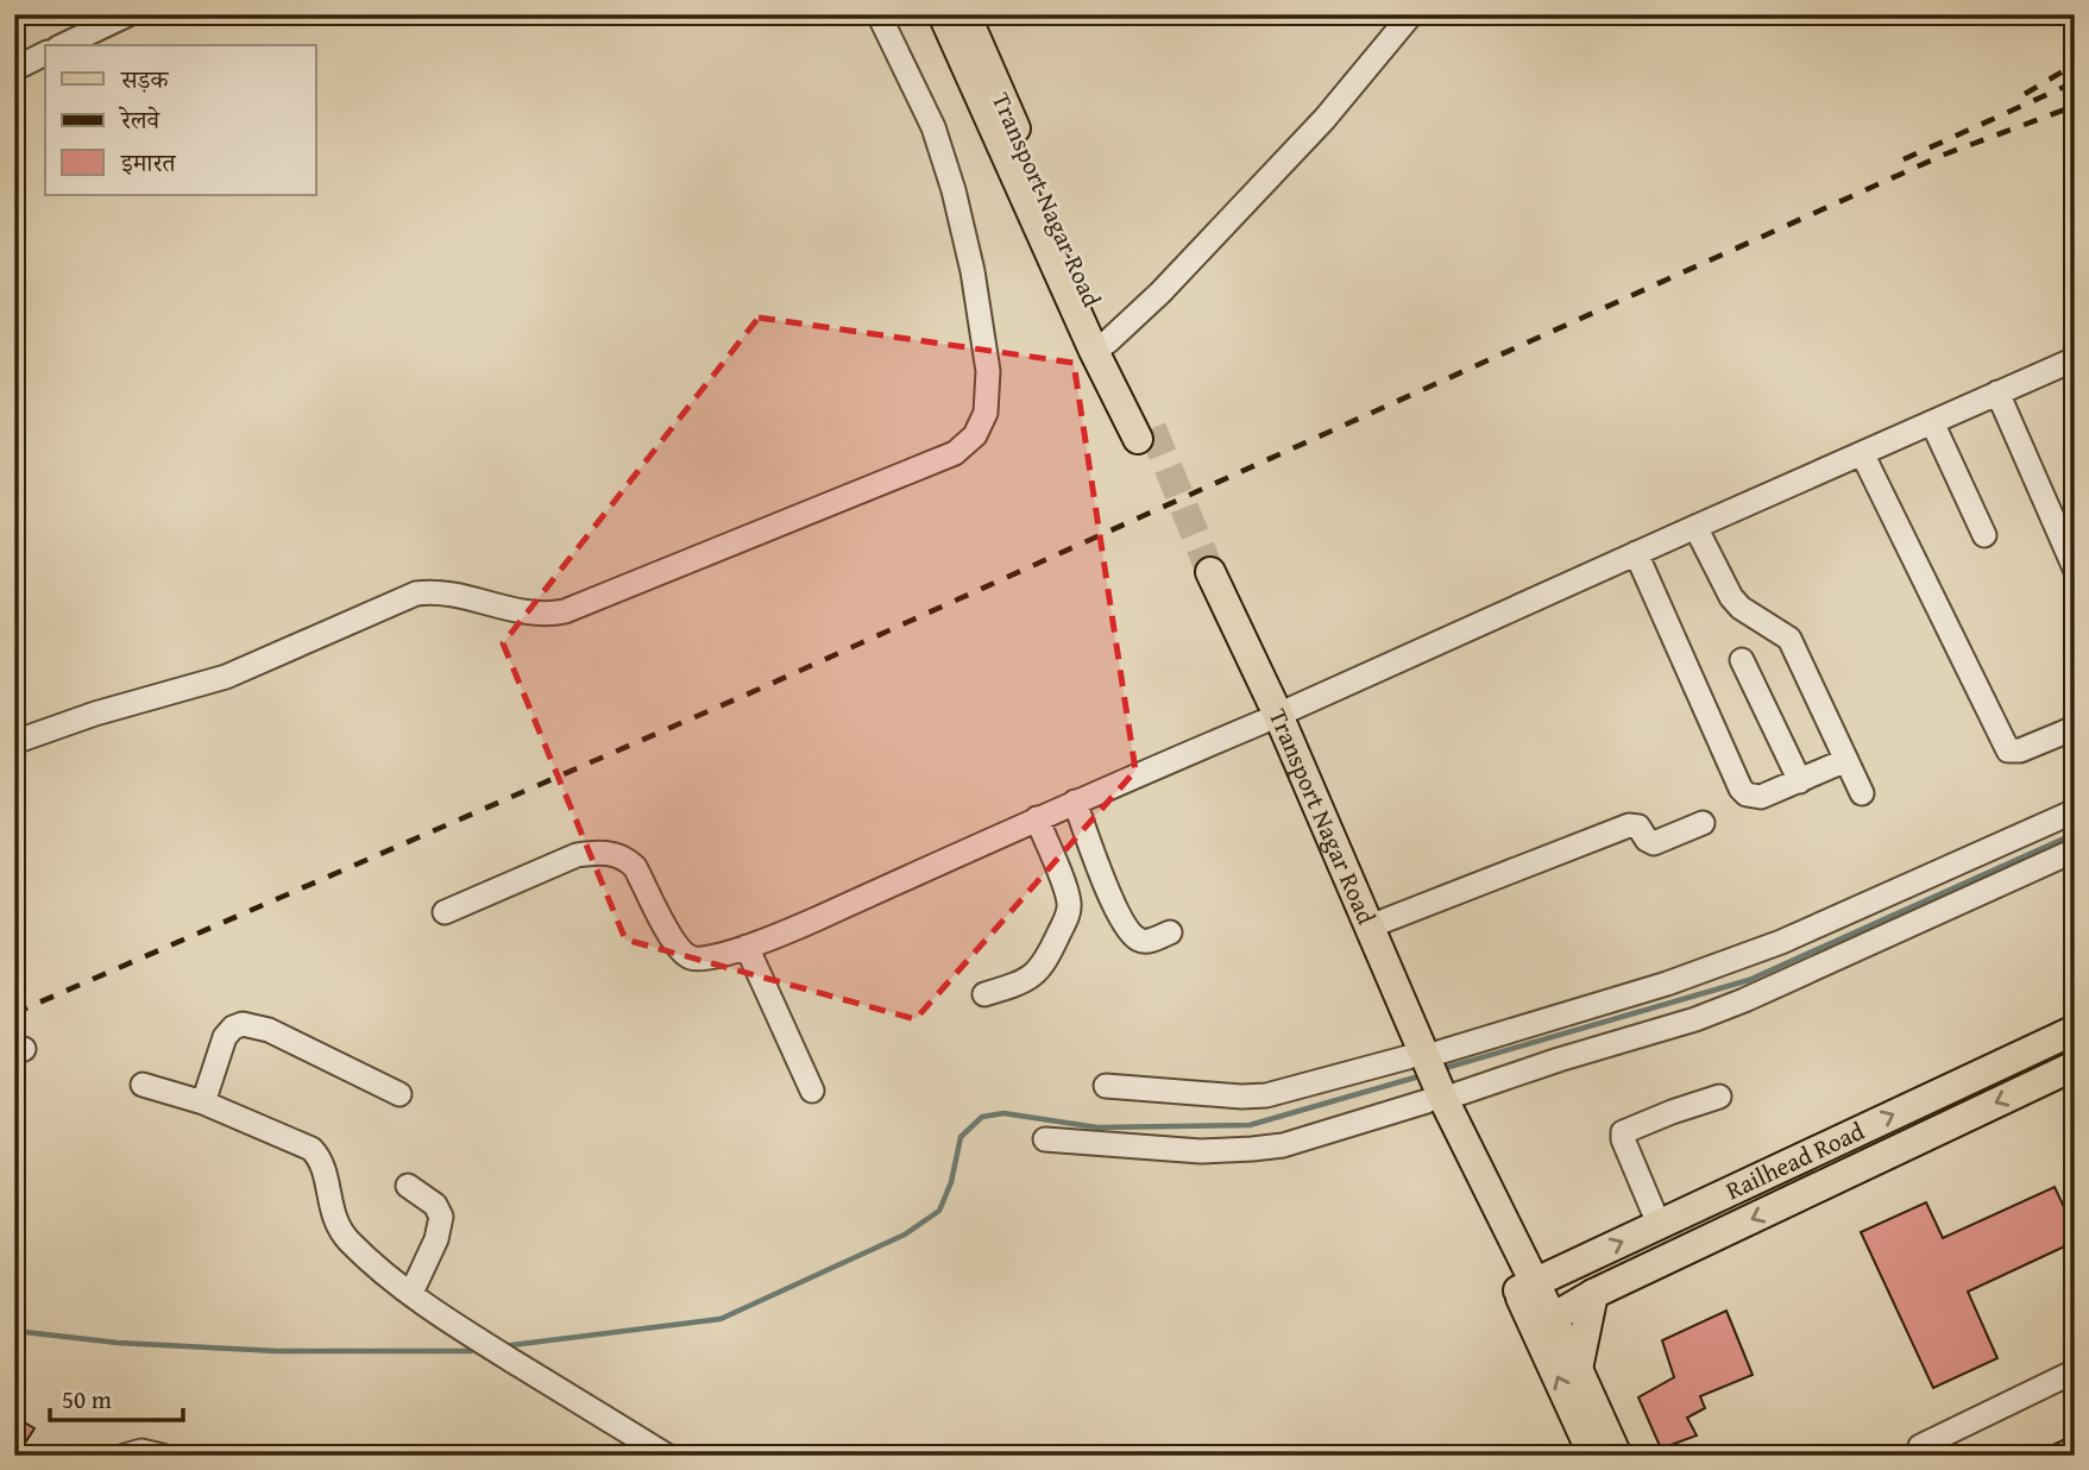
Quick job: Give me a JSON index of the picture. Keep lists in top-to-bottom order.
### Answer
{
  "streets": {
    "main road": ["Transport Nagar Road", "Railhead Road"]
  },
  "legend": ["सड़क", "रेलवे", "इमारत"],
  "scale_bar": "50 m"
}
